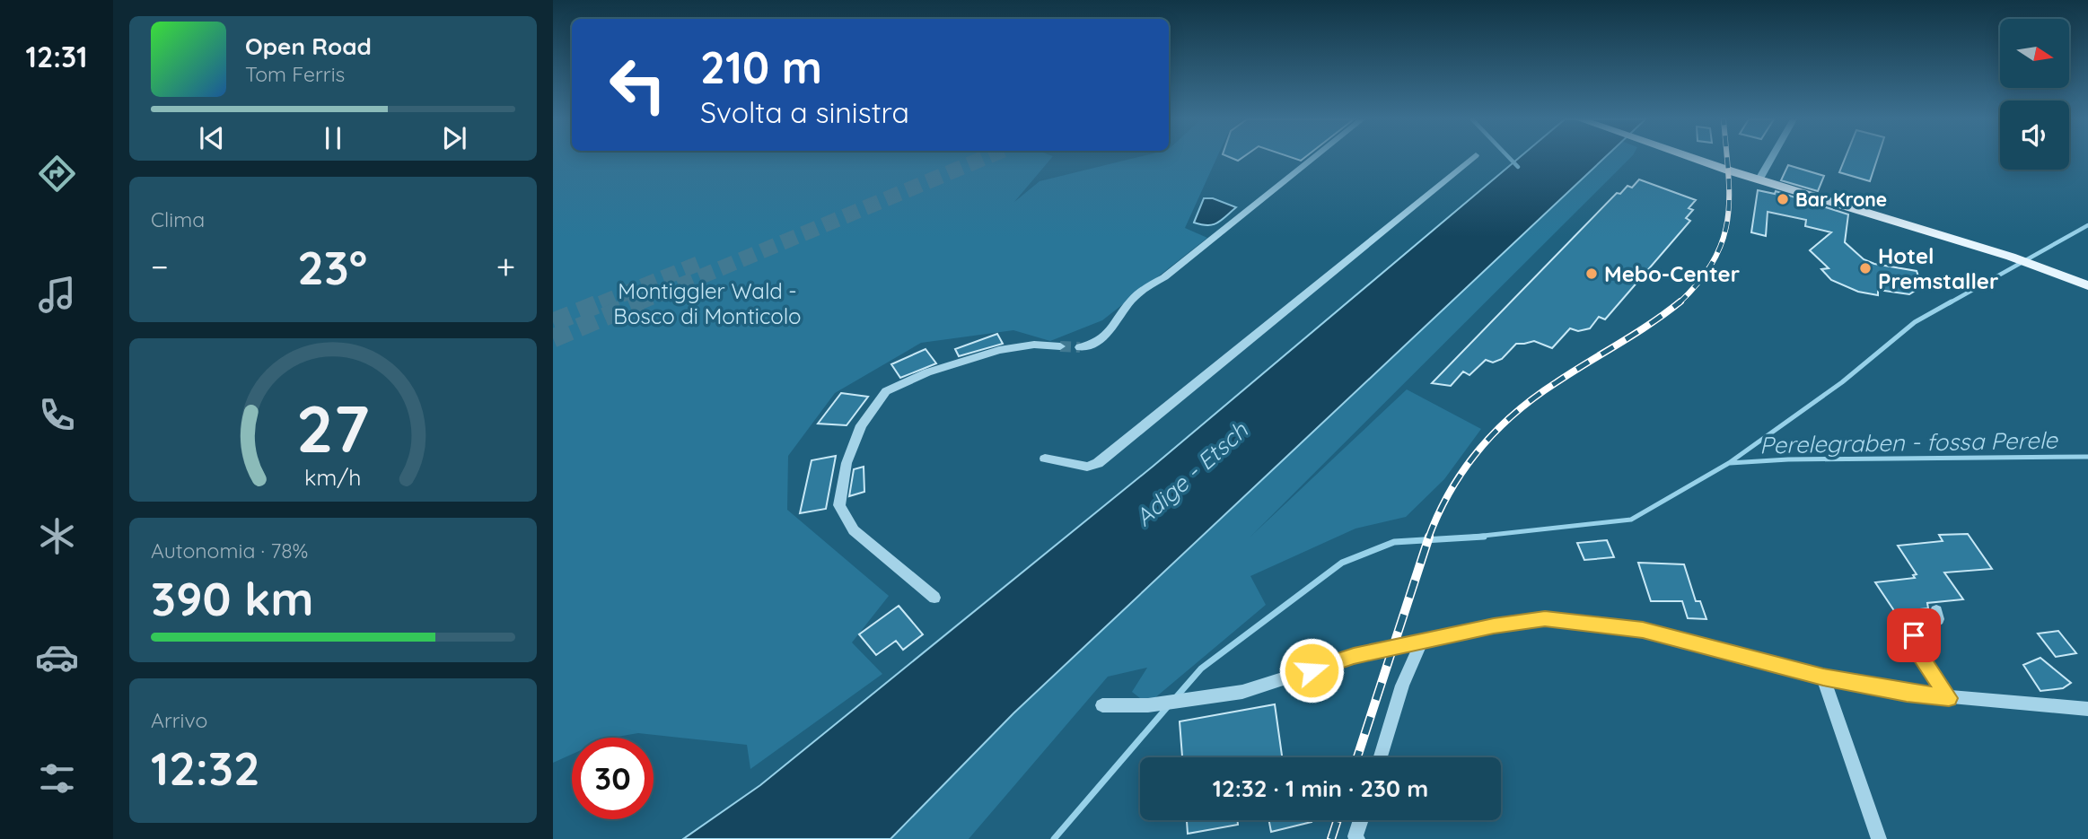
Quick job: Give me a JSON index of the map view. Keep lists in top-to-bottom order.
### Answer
{
  "water": ["Perelegraben - fossa Perele", "Adige - Etsch"],
  "parks": ["Montiggler Wald - Bosco di Monticolo"],
  "places": ["Bar Krone", "Hotel Premstaller", "Mebo-Center"],
  "north": "right",
  "page": {
    "tabs": "12:31",
    "turn": ["210 m", "Svolta a sinistra"],
    "song": ["Open Road", "Tom Ferris"],
    "tile": [
      "Clima",
      ["Autonomia · 78%", "390 km"],
      ["Arrivo", "12:32"]
    ],
    "heat": ["−", "23°", "+"],
    "limit": "30",
    "trip": "12:32 · 1 min · 230 m",
    "gauge": ["27", "km/h"]
  }
}
